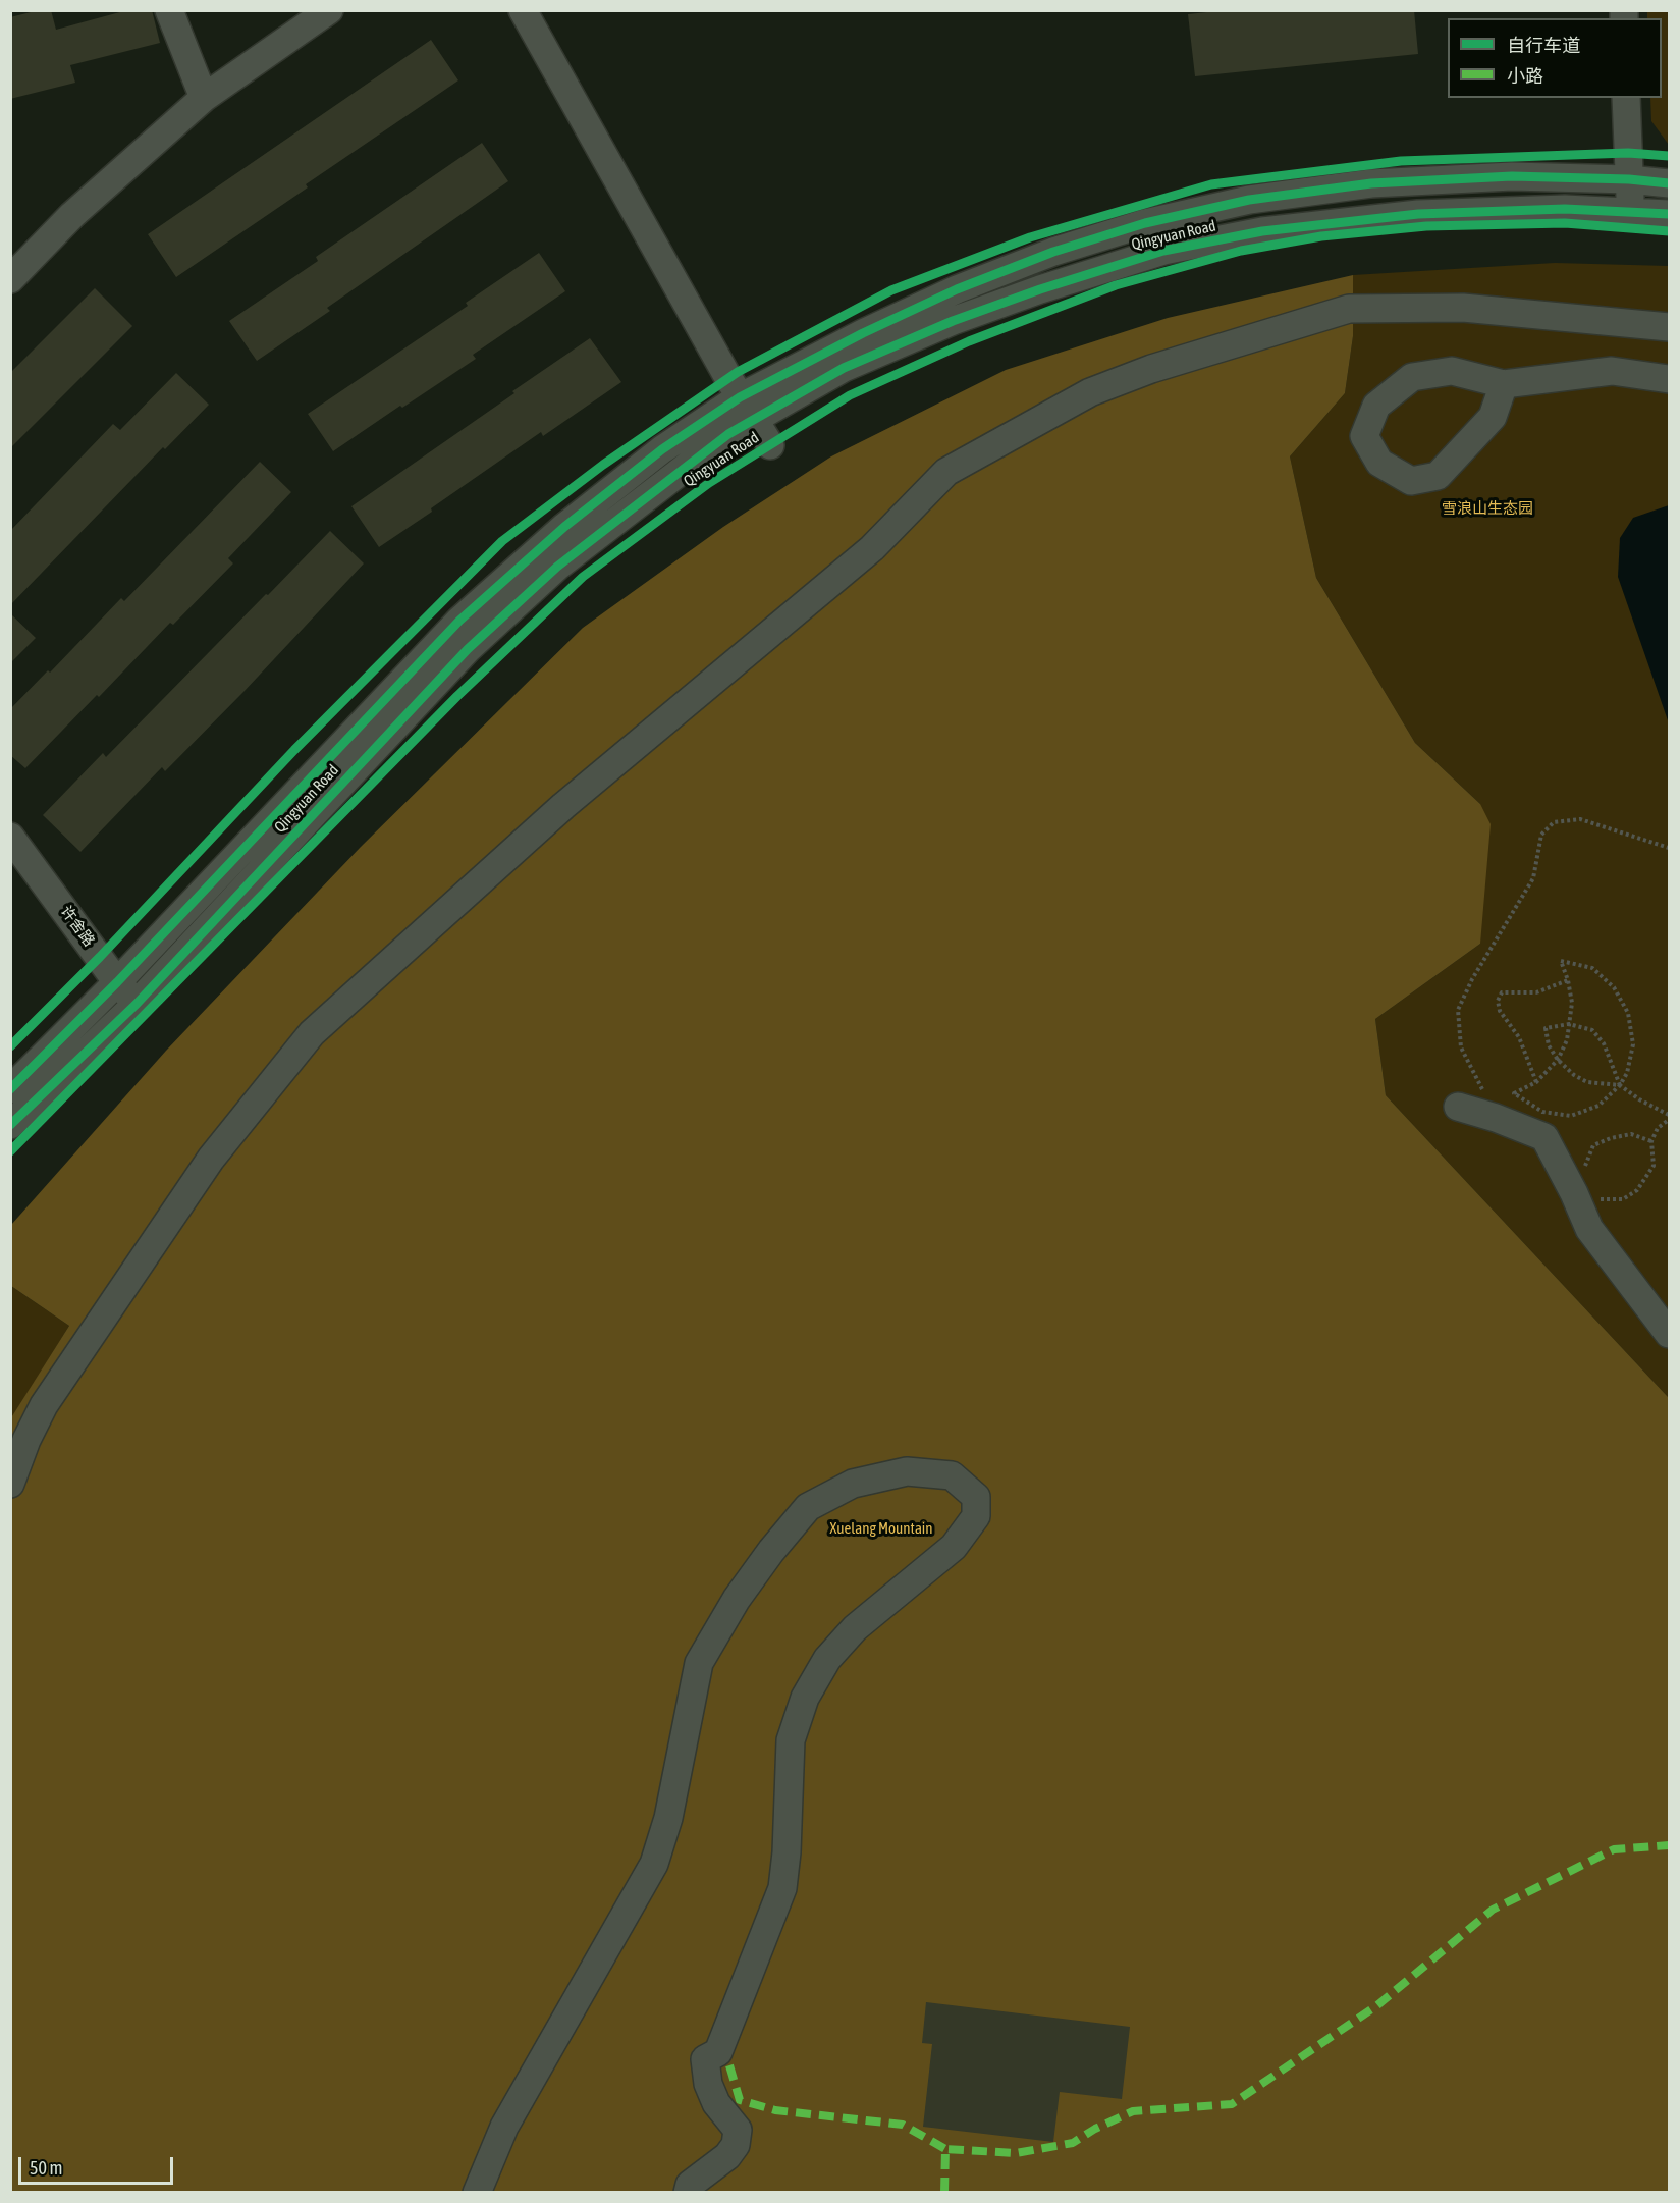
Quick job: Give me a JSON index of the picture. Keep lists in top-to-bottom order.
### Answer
{
  "streets": {
    "street": ["Qingyuan Road", "许舍路"]
  },
  "crossings": [
    ["Qingyuan Road", "许舍路"]
  ],
  "parks": ["雪浪山生态园", "Xuelang Mountain"],
  "legend": ["自行车道", "小路"],
  "scale_bar": "50 m"
}
